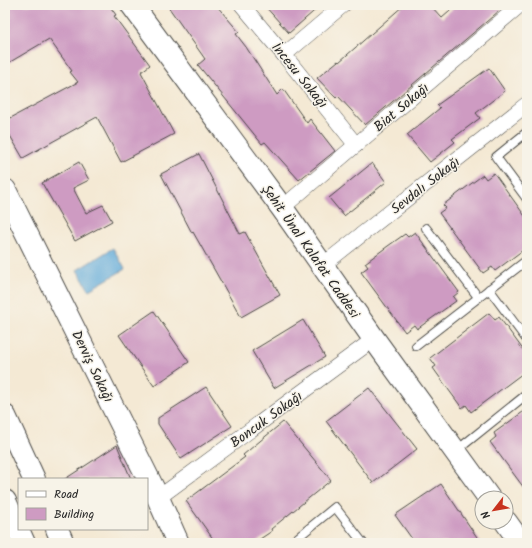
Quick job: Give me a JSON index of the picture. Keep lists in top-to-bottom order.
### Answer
{
  "streets": {
    "main road": ["Şehit Ünal Kalafat Caddesi", "Derviş Sokağı"],
    "street": [
      "İncesu Sokağı",
      "Biat Sokağı",
      "Sevdalı Sokağı",
      "Boncuk Sokağı"
    ]
  },
  "crossings": [
    ["İncesu Sokağı", "Biat Sokağı"],
    ["Biat Sokağı", "Şehit Ünal Kalafat Caddesi"],
    ["Sevdalı Sokağı", "Şehit Ünal Kalafat Caddesi"],
    ["Şehit Ünal Kalafat Caddesi", "Boncuk Sokağı"],
    ["Derviş Sokağı", "Boncuk Sokağı"]
  ],
  "legend": ["Road", "Building"],
  "north": "bottom left"
}
